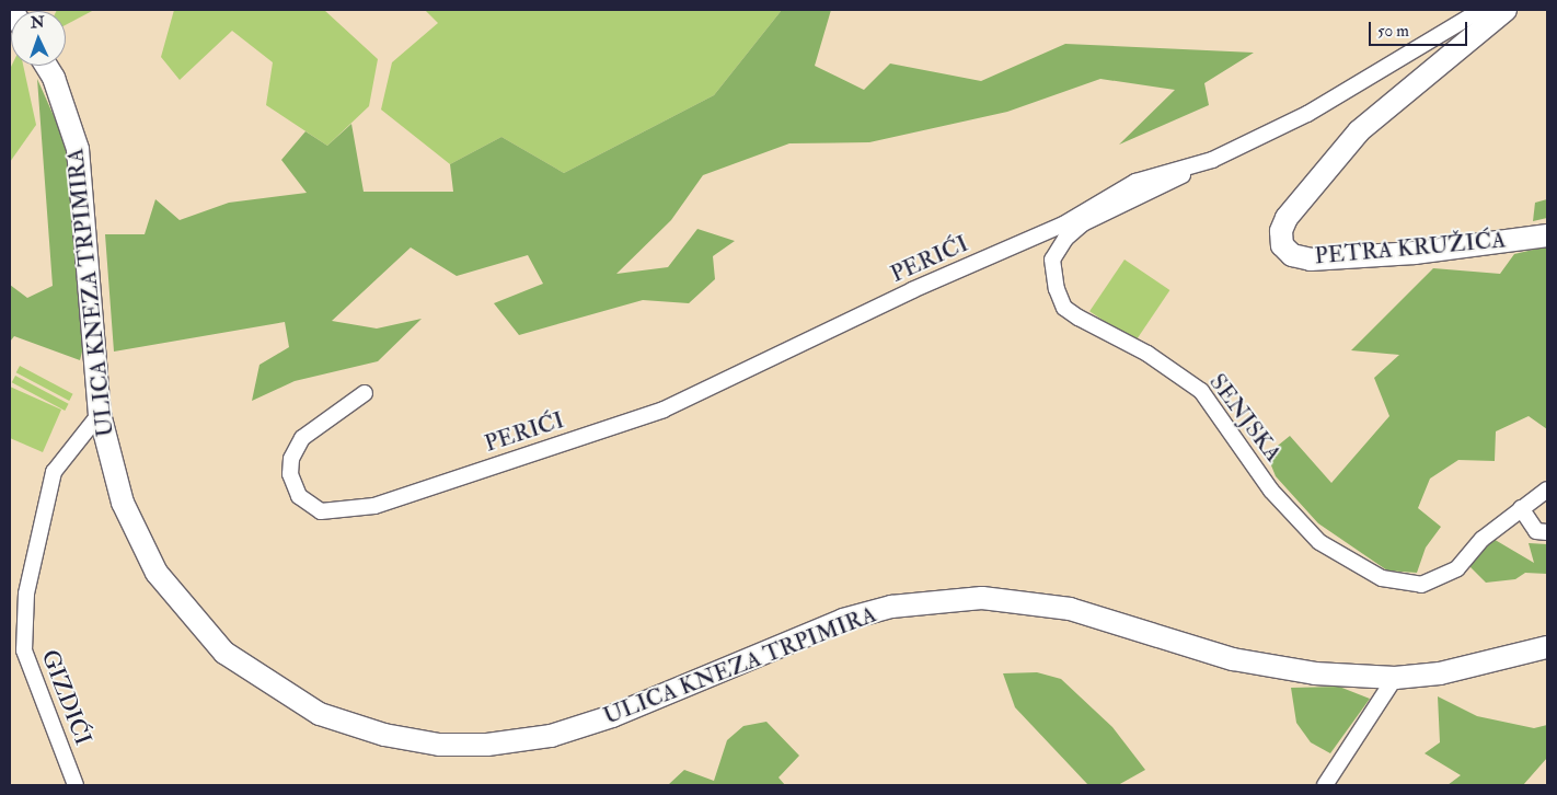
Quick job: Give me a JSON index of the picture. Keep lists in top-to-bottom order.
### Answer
{
  "streets": {
    "main road": ["PETRA KRUŽIĆA", "ULICA KNEZA TRPIMIRA"],
    "street": ["PERIĆI", "SENJSKA", "GIZDIĆI"]
  },
  "crossings": [
    ["PERIĆI", "SENJSKA"],
    ["ULICA KNEZA TRPIMIRA", "GIZDIĆI"]
  ],
  "scale_bar": "50 m",
  "north": "top"
}
